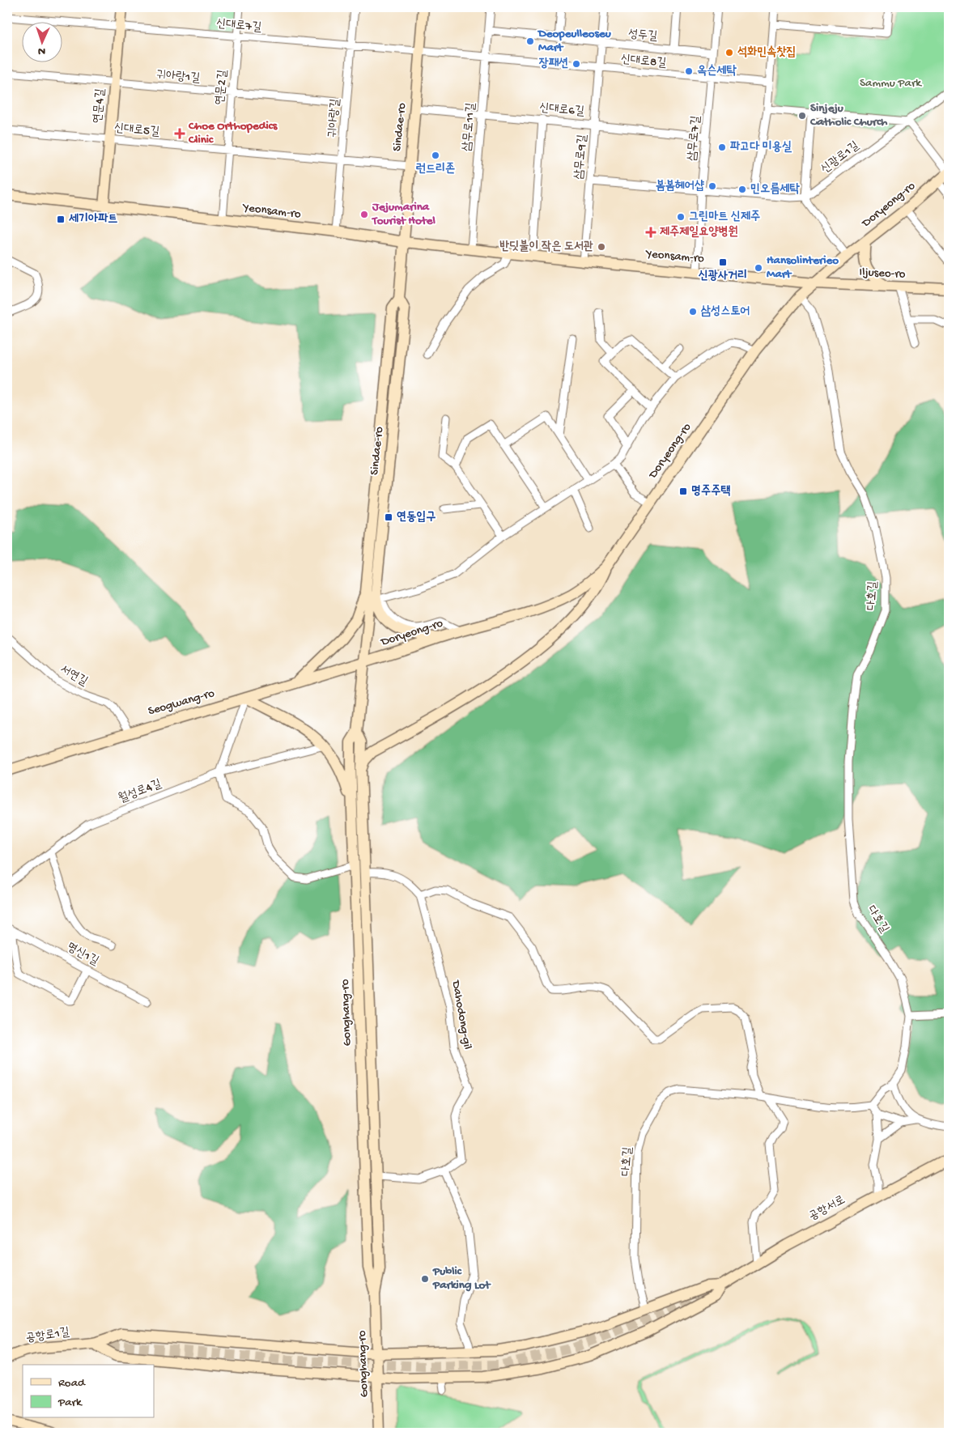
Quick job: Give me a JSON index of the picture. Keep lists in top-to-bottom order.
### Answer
{
  "streets": {
    "street": [
      "신대로7길",
      "성두길",
      "신대로8길",
      "귀아랑1길",
      "연문2길",
      "연문4길",
      "신대로6길",
      "귀아랑길",
      "Sindae-ro",
      "삼무로11길",
      "신대로5길",
      "삼무로7길",
      "삼무로9길",
      "신광로1길",
      "Doryeong-ro",
      "Yeonsam-ro",
      "Iljuseo-ro",
      "다호길",
      "서연길",
      "Seogwang-ro",
      "월성로4길",
      "명신1길",
      "Gonghang-ro",
      "Dahodong-gil",
      "공항서로",
      "공항로1길"
    ]
  },
  "crossings": [
    ["신대로7길", "신대로8길"],
    ["신대로7길", "연문2길"],
    ["신대로7길", "연문4길"],
    ["신대로7길", "귀아랑길"],
    ["신대로7길", "Sindae-ro"],
    ["성두길", "삼무로11길"],
    ["성두길", "삼무로7길"],
    ["성두길", "삼무로9길"],
    ["신대로8길", "Sindae-ro"],
    ["신대로8길", "삼무로11길"],
    ["신대로8길", "삼무로7길"],
    ["신대로8길", "삼무로9길"],
    ["귀아랑1길", "연문2길"],
    ["귀아랑1길", "연문4길"],
    ["귀아랑1길", "귀아랑길"],
    ["연문2길", "신대로5길"],
    ["연문2길", "Yeonsam-ro"],
    ["연문4길", "신대로5길"],
    ["연문4길", "Yeonsam-ro"],
    ["신대로6길", "Sindae-ro"],
    ["신대로6길", "삼무로11길"],
    ["신대로6길", "삼무로7길"],
    ["신대로6길", "삼무로9길"],
    ["귀아랑길", "신대로5길"],
    ["귀아랑길", "Yeonsam-ro"],
    ["Sindae-ro", "신대로5길"],
    ["Sindae-ro", "Doryeong-ro"],
    ["Sindae-ro", "Yeonsam-ro"],
    ["Sindae-ro", "Seogwang-ro"],
    ["Sindae-ro", "Gonghang-ro"],
    ["삼무로11길", "Yeonsam-ro"],
    ["삼무로7길", "Yeonsam-ro"],
    ["삼무로9길", "Yeonsam-ro"],
    ["Doryeong-ro", "Yeonsam-ro"],
    ["Doryeong-ro", "Iljuseo-ro"],
    ["Doryeong-ro", "다호길"],
    ["Doryeong-ro", "Seogwang-ro"],
    ["Doryeong-ro", "Gonghang-ro"],
    ["Yeonsam-ro", "Iljuseo-ro"],
    ["서연길", "Seogwang-ro"],
    ["Seogwang-ro", "Gonghang-ro"]
  ],
  "parks": ["Sammu Park"],
  "places": {
    "other": [
      "Deopeulleoseu Mart",
      "석화민속찻집",
      "장패션",
      "옥슨세탁",
      "Sinjeju Catholic Church",
      "파고다 미용실",
      "런드리존",
      "봄봄헤어샵",
      "민오름세탁",
      "Jejumarina Tourist Hotel",
      "그린마트 신제주",
      "반딧불이 작은 도서관",
      "Hansolinterieo Mart",
      "삼성스토어",
      "Public Parking Lot"
    ],
    "health": ["Choe Orthopedics Clinic", "제주제일요양병원"],
    "transit": [
      "세기아파트",
      "신광사거리",
      "명주주택",
      "연동입구"
    ]
  },
  "legend": ["Road", "Park"],
  "north": "bottom"
}
